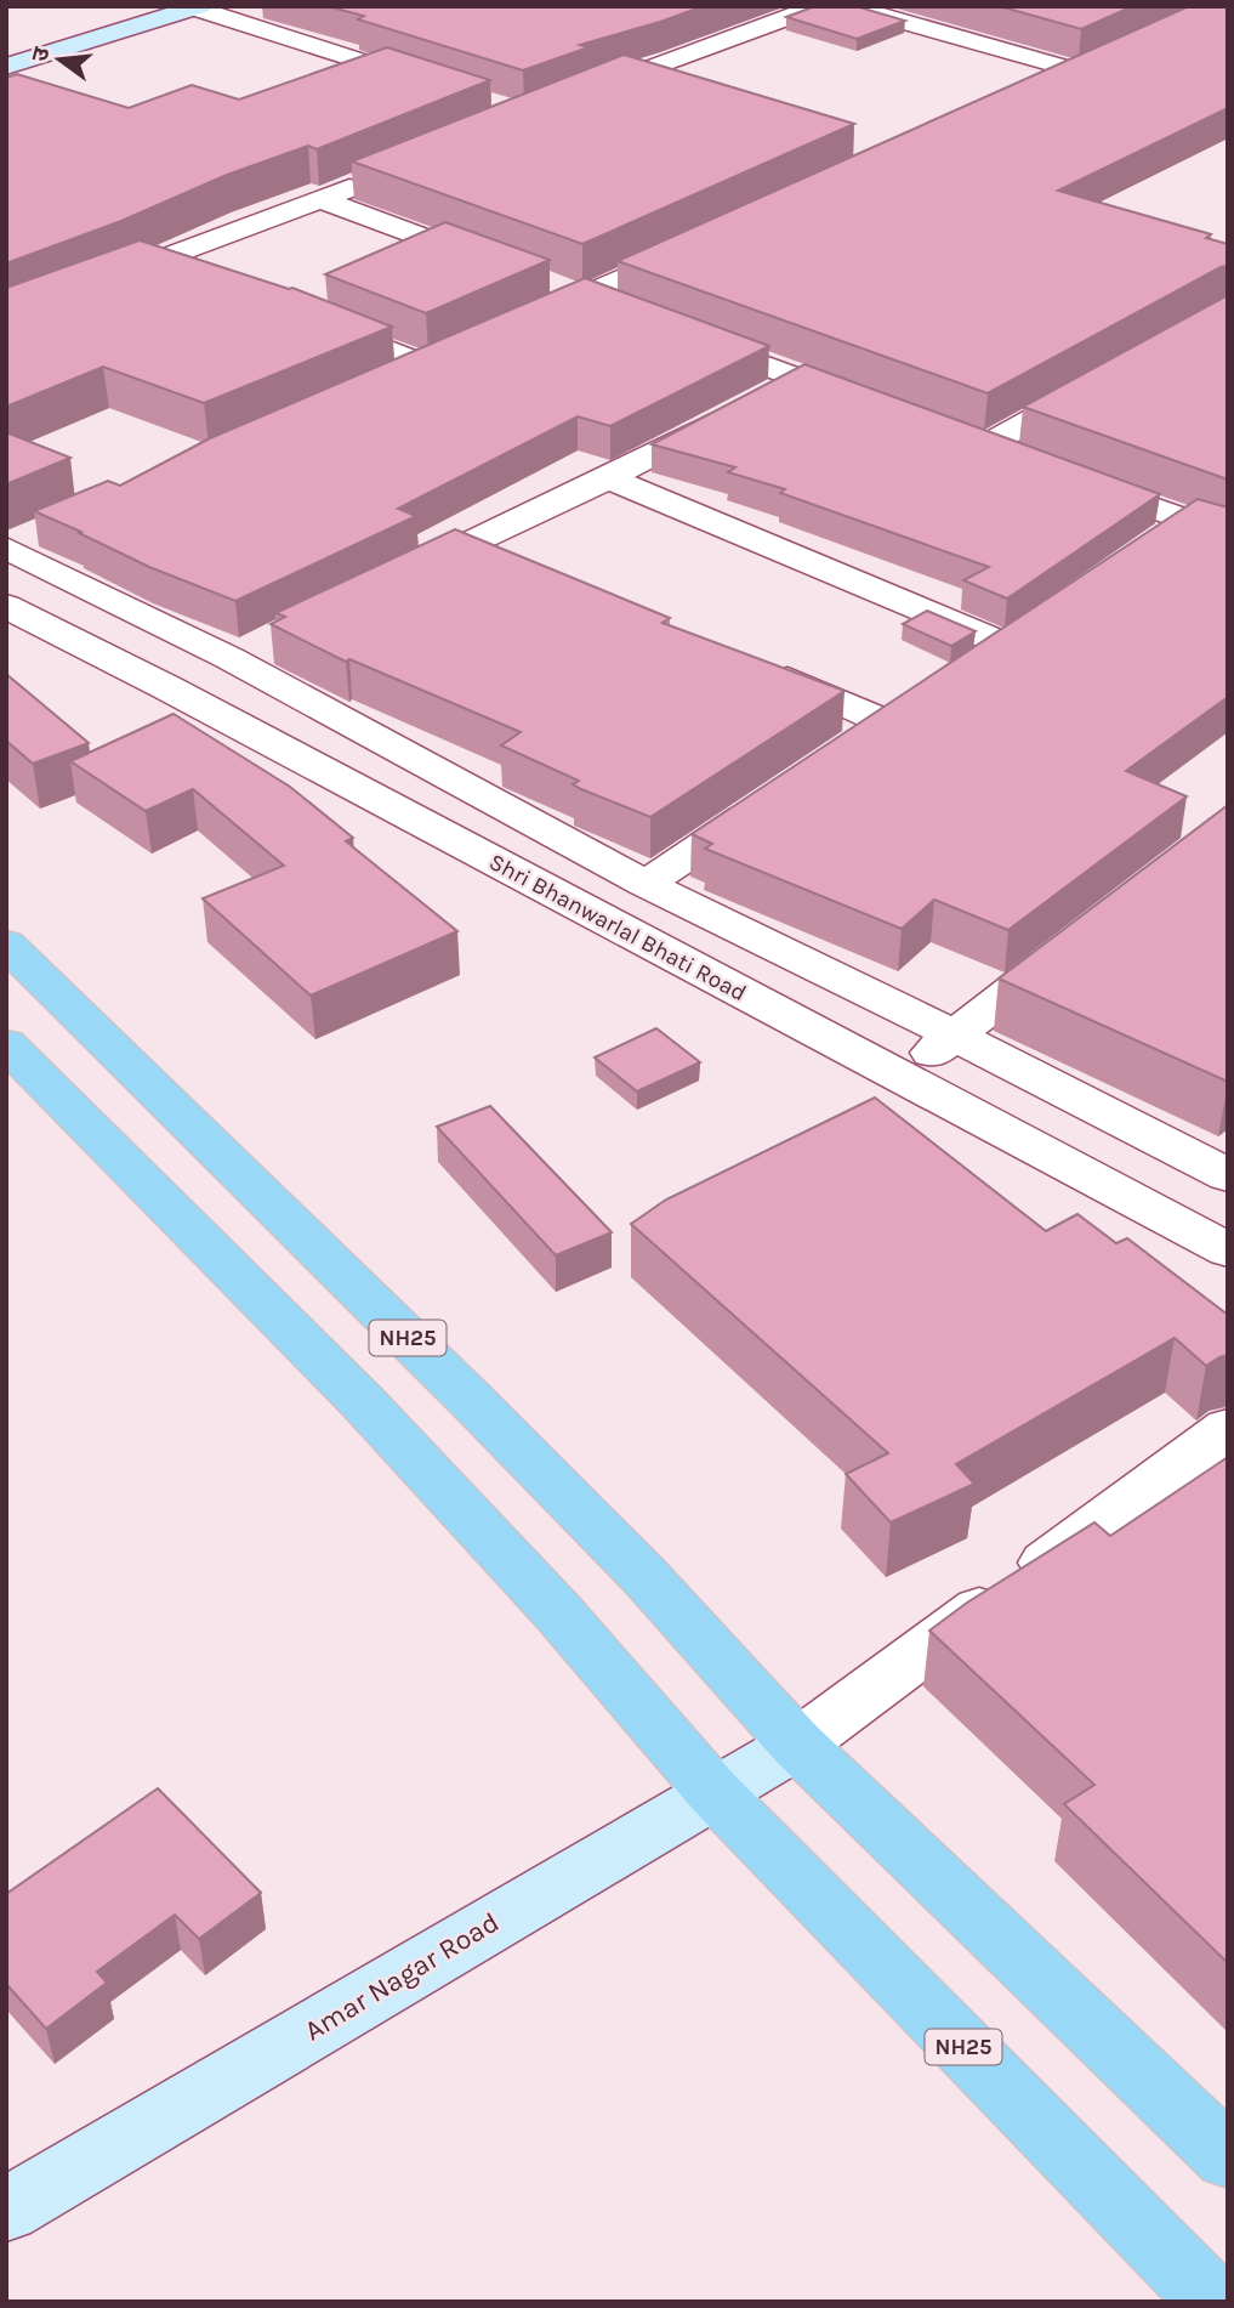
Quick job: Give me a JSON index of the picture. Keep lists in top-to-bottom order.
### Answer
{
  "streets": {
    "main road": ["NH25"],
    "street": ["Shri Bhanwarlal Bhati Road", "Amar Nagar Road"]
  },
  "crossings": [
    ["NH25", "Amar Nagar Road"]
  ],
  "north": "left"
}
